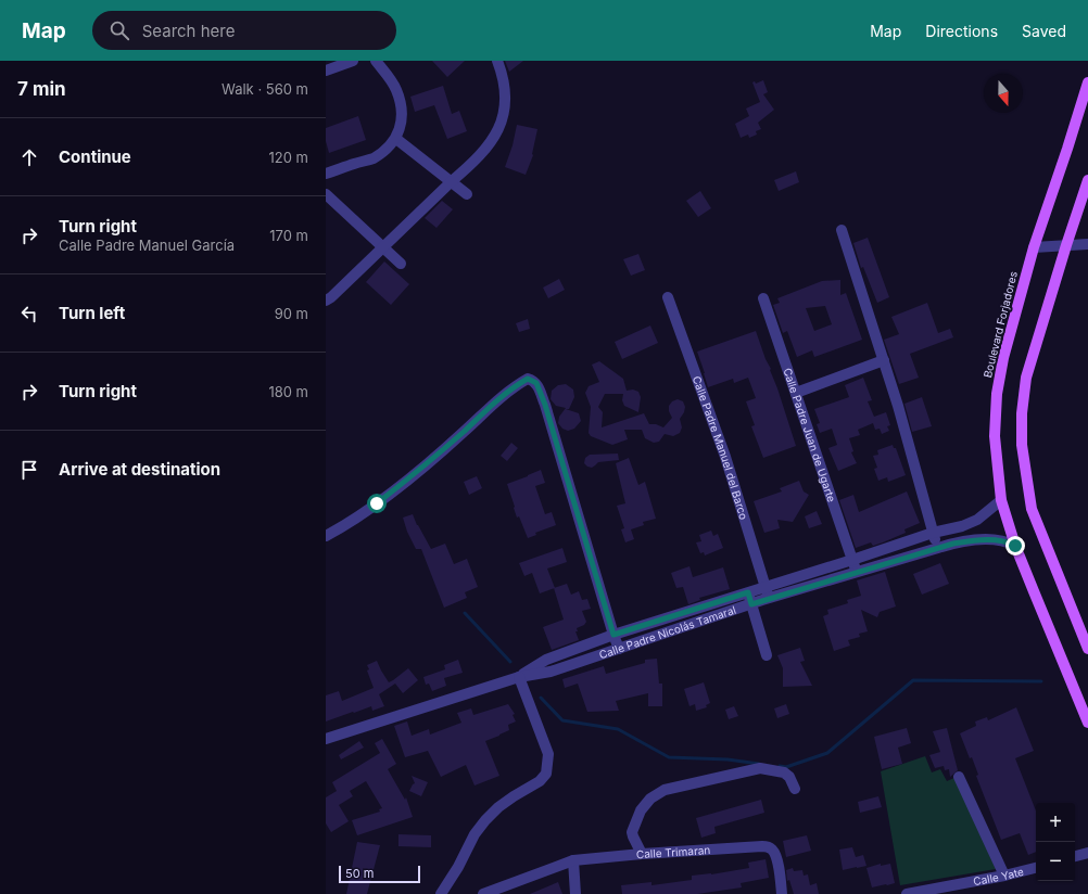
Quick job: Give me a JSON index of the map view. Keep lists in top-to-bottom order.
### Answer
{
  "streets": {
    "main road": ["Boulevard Forjadores"],
    "street": [
      "Calle Padre Juan de Ugarte",
      "Calle Padre Manuel del Barco",
      "Calle Padre Nicolás Tamaral",
      "Calle Trimaran",
      "Calle Yate"
    ]
  },
  "crossings": [
    ["Boulevard Forjadores", "Calle Padre Nicolás Tamaral"],
    ["Calle Padre Juan de Ugarte", "Calle Padre Nicolás Tamaral"],
    ["Calle Padre Manuel del Barco", "Calle Padre Nicolás Tamaral"]
  ],
  "scale_bar": "50 m",
  "north": "bottom",
  "page": {
    "header": "Map",
    "search": "Search here",
    "nav": ["Map", "Directions", "Saved"],
    "heading": ["7 min", "Walk · 560 m"],
    "list": [
      ["Continue", "120 m"],
      ["Turn right", "Calle Padre Manuel García", "170 m"],
      ["Turn left", "90 m"],
      ["Turn right", "180 m"],
      "Arrive at destination"
    ],
    "map_buttons": ["+", "−"],
    "scale": "50 m"
  }
}
